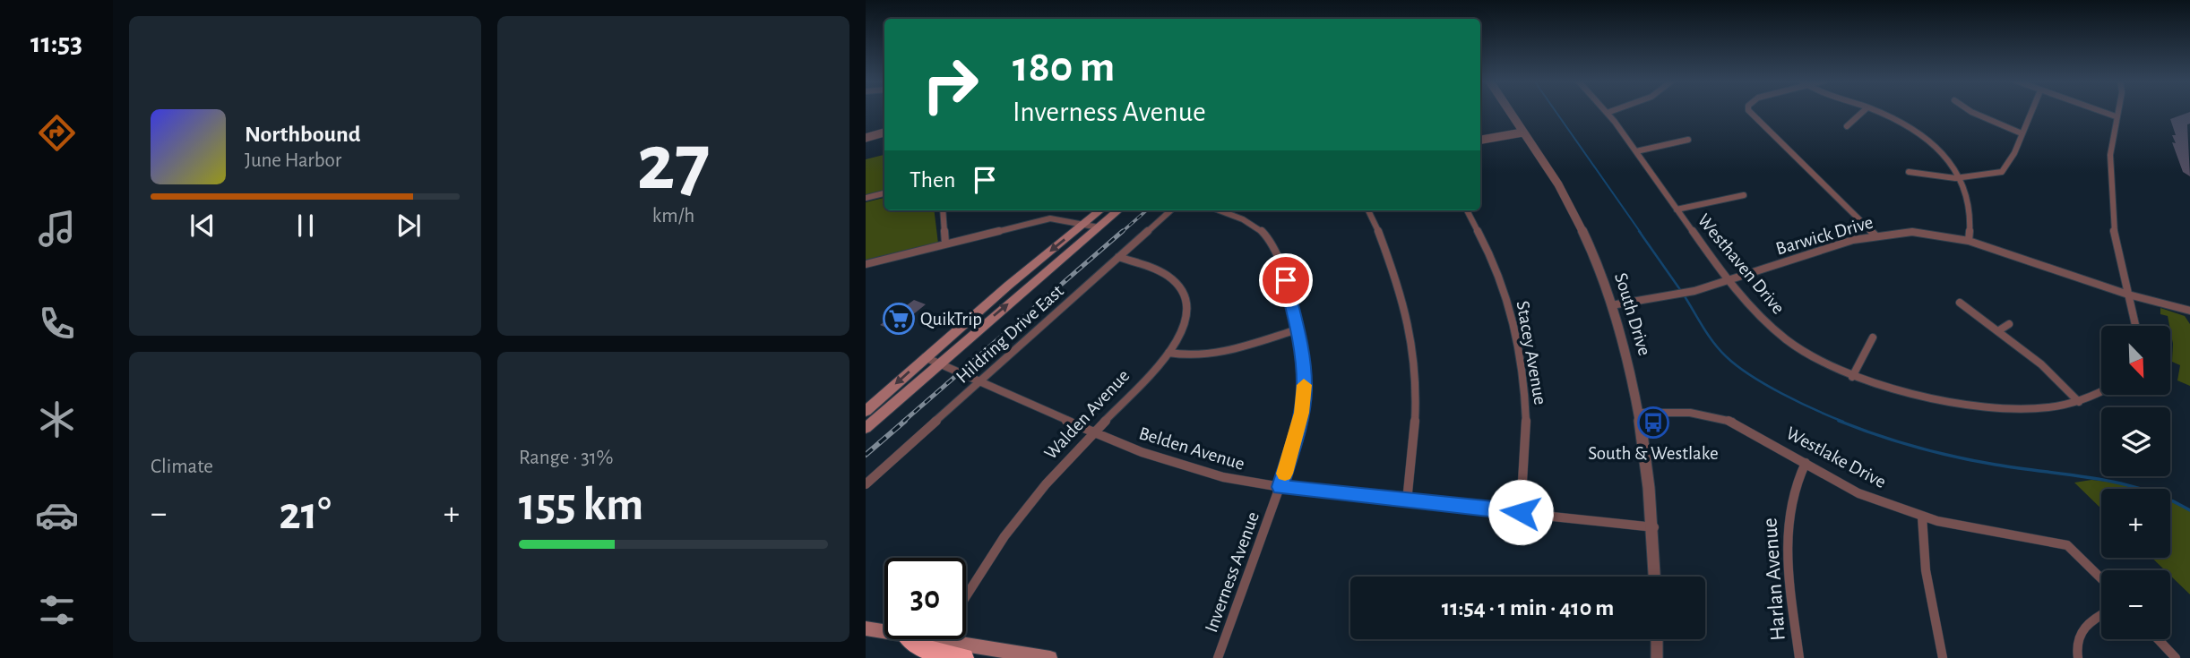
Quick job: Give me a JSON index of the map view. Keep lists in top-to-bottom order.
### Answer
{
  "streets": {
    "street": [
      "Barwick Drive",
      "Westhaven Drive",
      "South Drive",
      "Hildring Drive East",
      "Stacey Avenue",
      "Walden Avenue",
      "Belden Avenue",
      "Westlake Drive",
      "Inverness Avenue",
      "Harlan Avenue"
    ]
  },
  "crossings": [
    ["Barwick Drive", "Westhaven Drive"],
    ["Barwick Drive", "South Drive"],
    ["South Drive", "Belden Avenue"],
    ["South Drive", "Westlake Drive"],
    ["Hildring Drive East", "Walden Avenue"],
    ["Hildring Drive East", "Belden Avenue"],
    ["Stacey Avenue", "Belden Avenue"],
    ["Walden Avenue", "Belden Avenue"],
    ["Belden Avenue", "Inverness Avenue"],
    ["Westlake Drive", "Harlan Avenue"]
  ],
  "places": {
    "supermarket": ["QuikTrip"],
    "bus stop": ["South & Westlake"]
  },
  "north": "bottom right",
  "page": {
    "tabs": "11:53",
    "tile": [
      ["27", "km/h"],
      "Climate",
      ["Range · 31%", "155 km"]
    ],
    "turn": ["180 m", "Inverness Avenue"],
    "song": ["Northbound", "June Harbor"],
    "then": "Then",
    "map_buttons": ["+", "−"],
    "heat": ["−", "21°", "+"],
    "limit": "30",
    "trip": "11:54 · 1 min · 410 m"
  }
}
